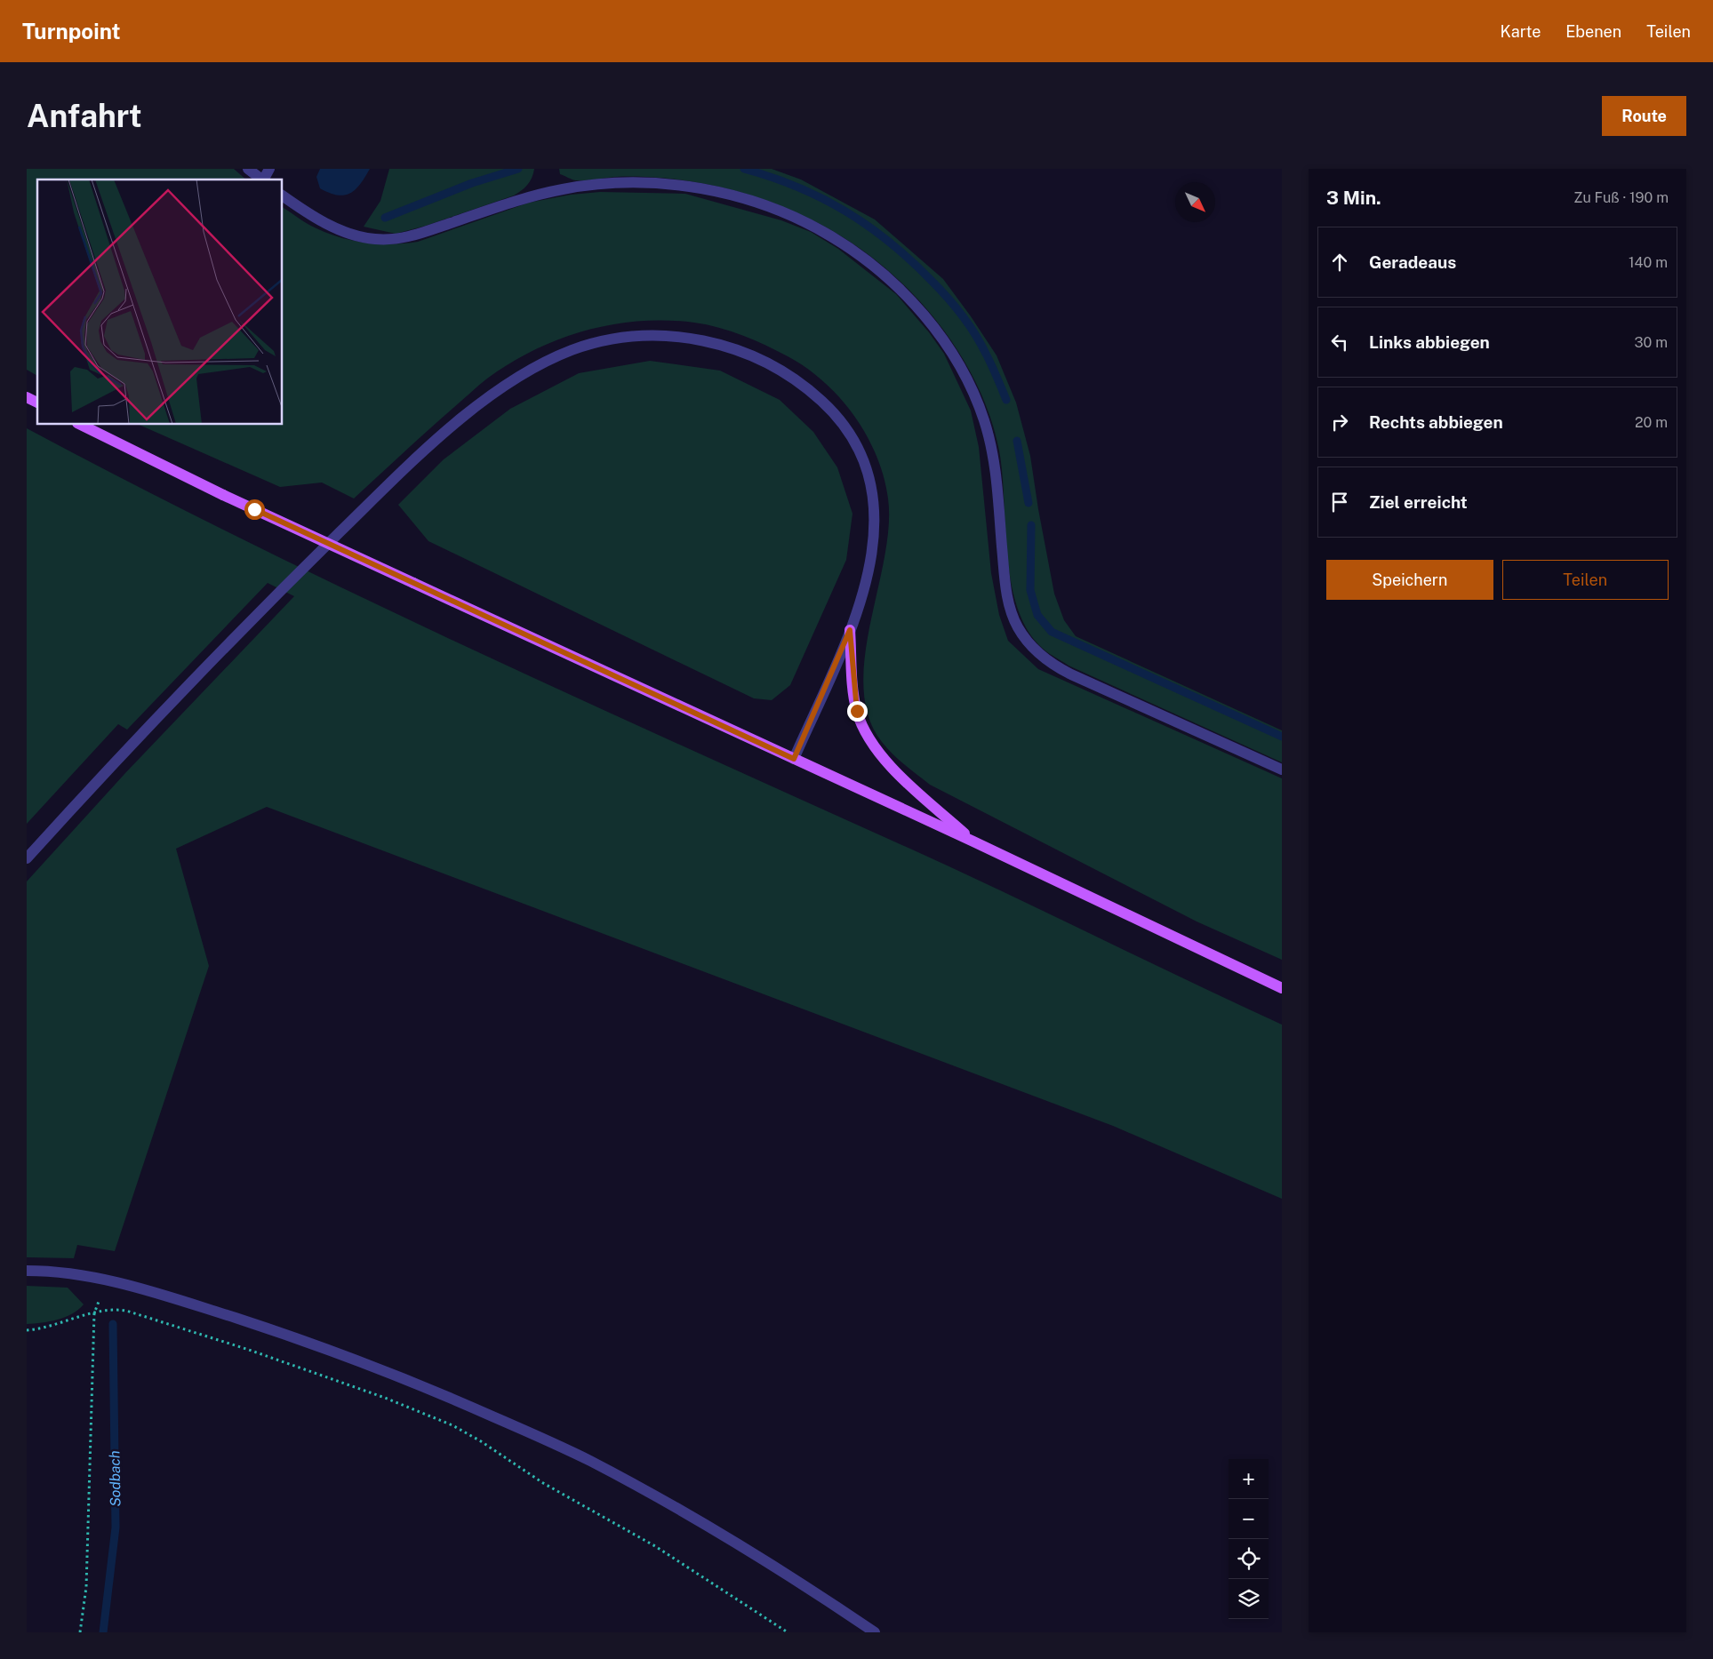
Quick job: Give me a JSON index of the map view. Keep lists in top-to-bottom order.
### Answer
{
  "water": ["Sodbach"],
  "north": "bottom right",
  "page": {
    "header": "Turnpoint",
    "nav": ["Karte", "Ebenen", "Teilen"],
    "buttons": [
      "Route",
      ["Speichern", "Teilen"]
    ],
    "title": "Anfahrt",
    "heading": ["3 Min.", "Zu Fuß · 190 m"],
    "list": [
      ["Geradeaus", "140 m"],
      ["Links abbiegen", "30 m"],
      ["Rechts abbiegen", "20 m"],
      "Ziel erreicht"
    ],
    "map_buttons": ["+", "−"]
  }
}
